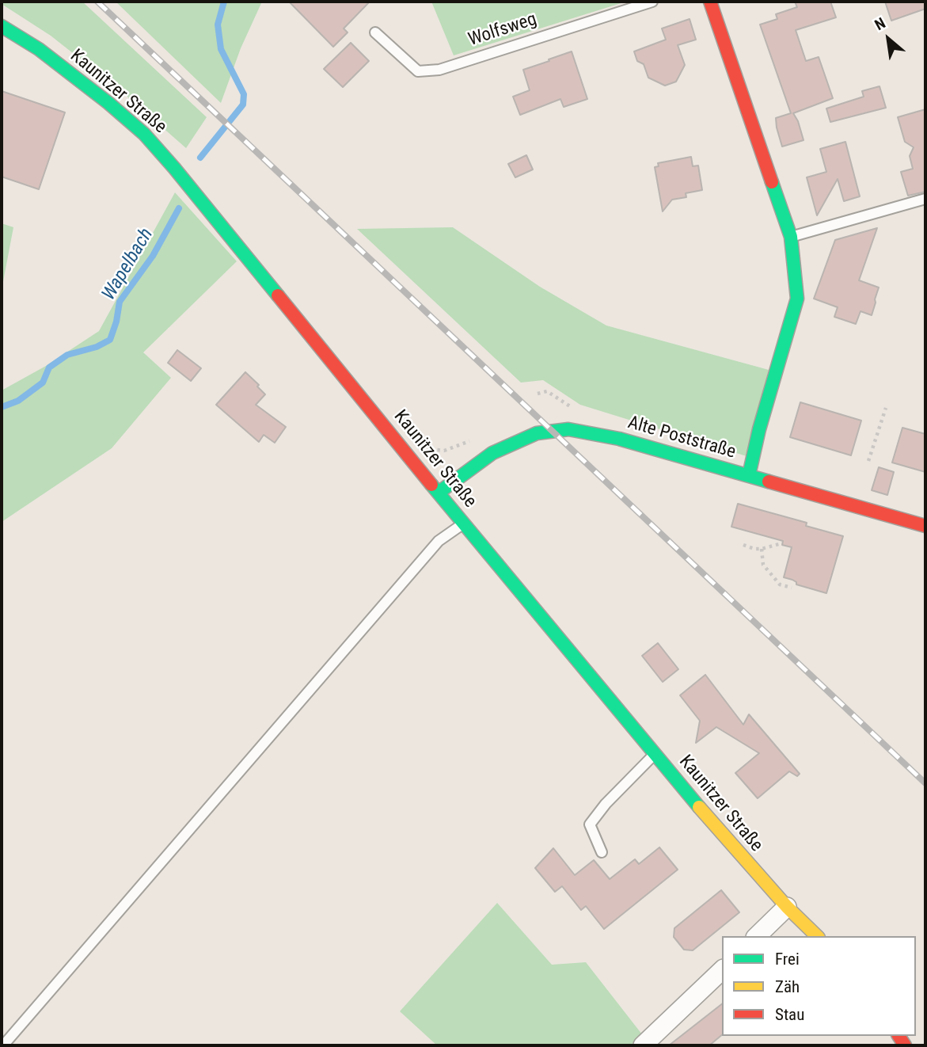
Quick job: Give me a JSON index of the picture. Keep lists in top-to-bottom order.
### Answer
{
  "streets": {
    "street": ["Kaunitzer Straße", "Alte Poststraße"],
    "lane": ["Wolfsweg"]
  },
  "crossings": [
    ["Kaunitzer Straße", "Alte Poststraße"]
  ],
  "water": ["Wapelbach"],
  "legend": ["Frei", "Zäh", "Stau"],
  "north": "top left"
}
